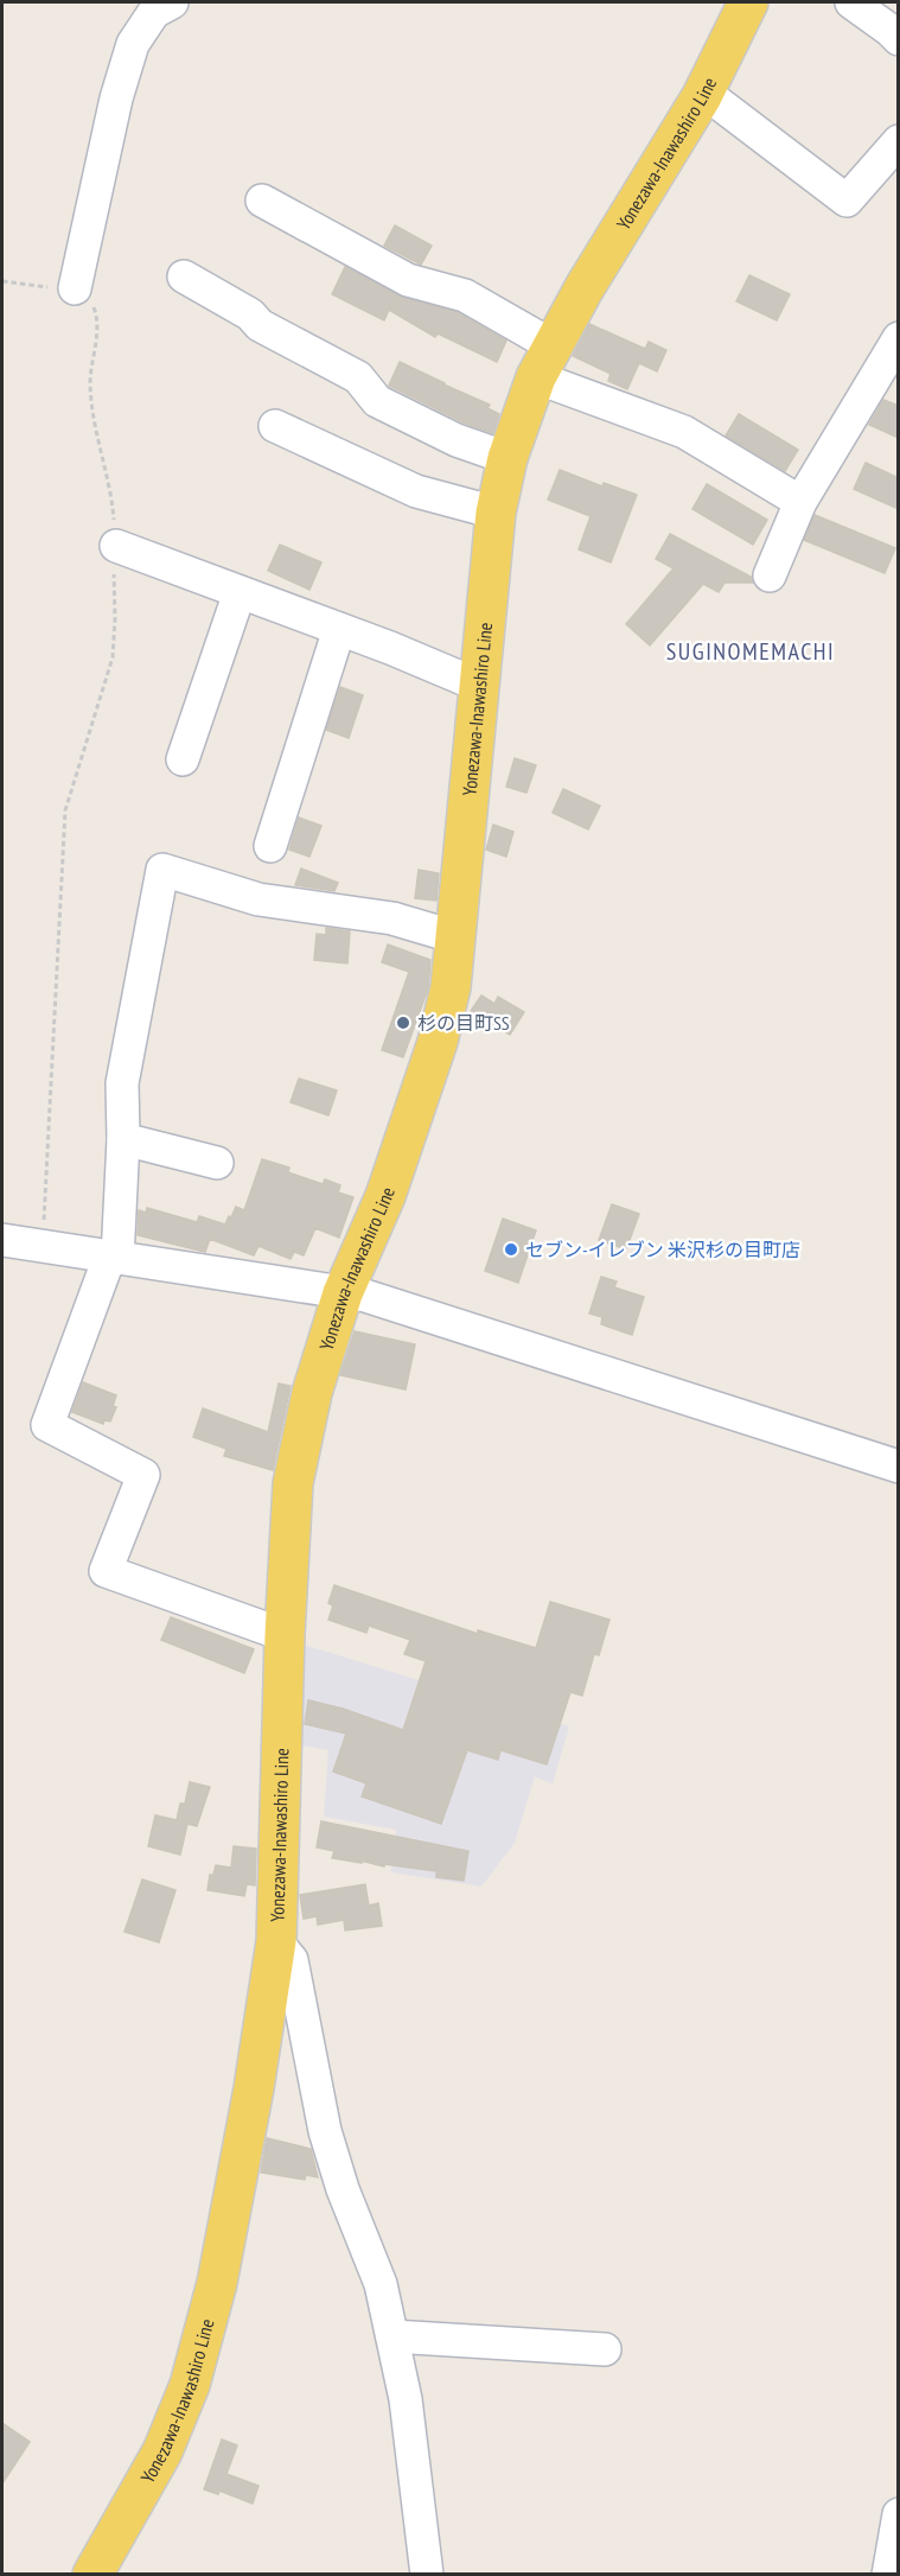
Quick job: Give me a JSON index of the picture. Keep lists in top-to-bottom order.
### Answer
{
  "streets": {
    "main road": ["Yonezawa-Inawashiro Line"]
  },
  "districts": ["SUGINOMEMACHI"],
  "places": ["杉の目町SS", "セブン-イレブン 米沢杉の目町店"]
}
